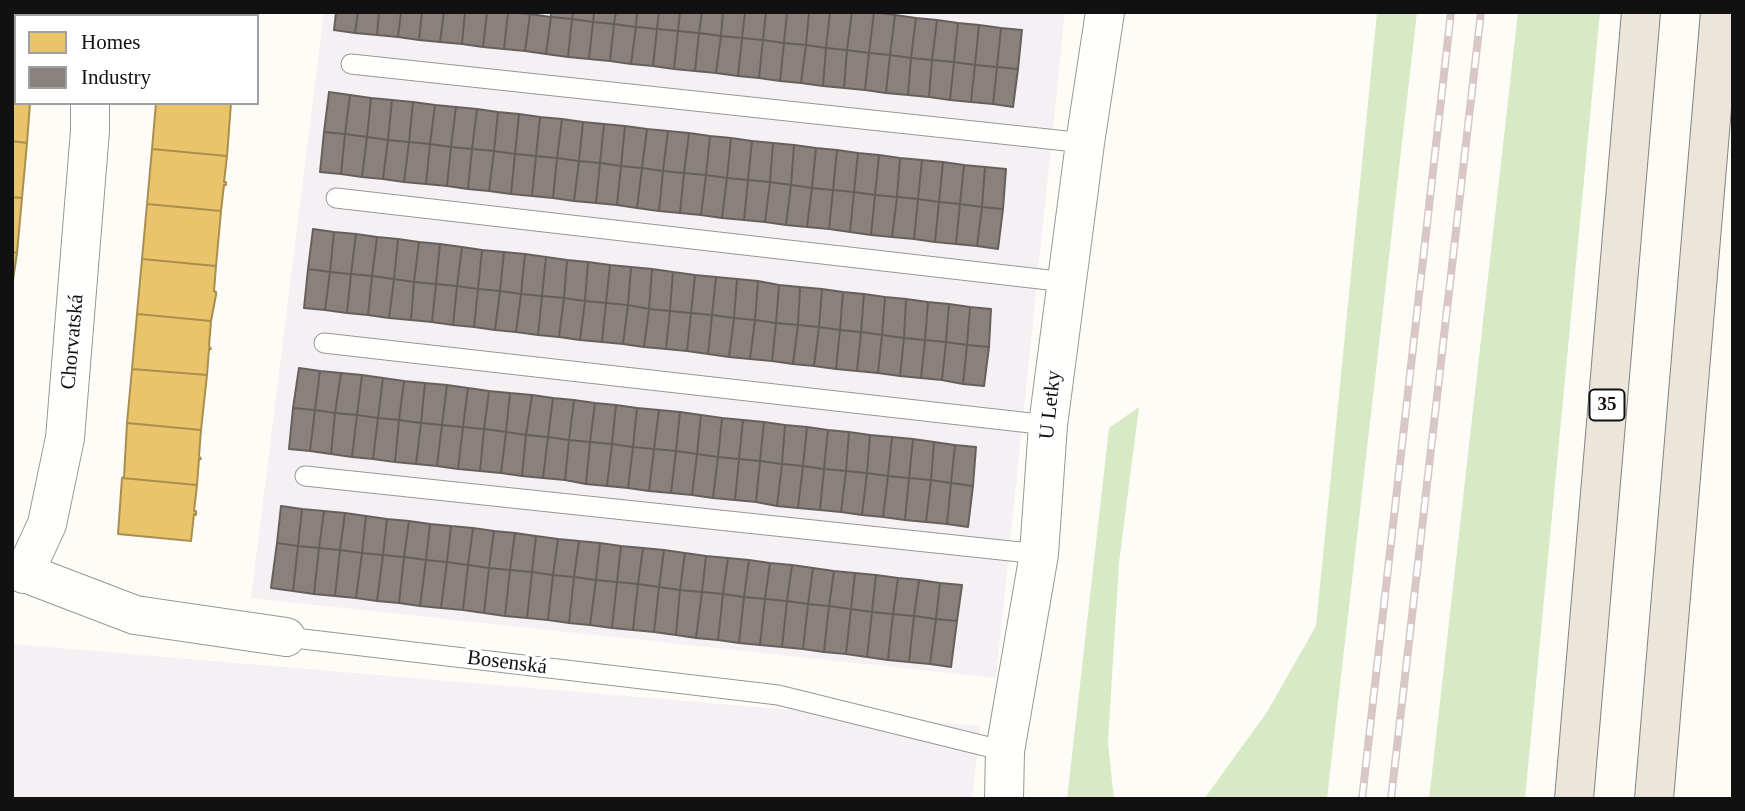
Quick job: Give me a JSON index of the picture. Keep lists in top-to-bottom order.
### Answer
{
  "streets": {
    "highway": ["35"],
    "street": ["Chorvatská", "U Letky", "Bosenská"]
  },
  "crossings": [
    ["Chorvatská", "Bosenská"],
    ["U Letky", "Bosenská"]
  ],
  "legend": ["Homes", "Industry"]
}
